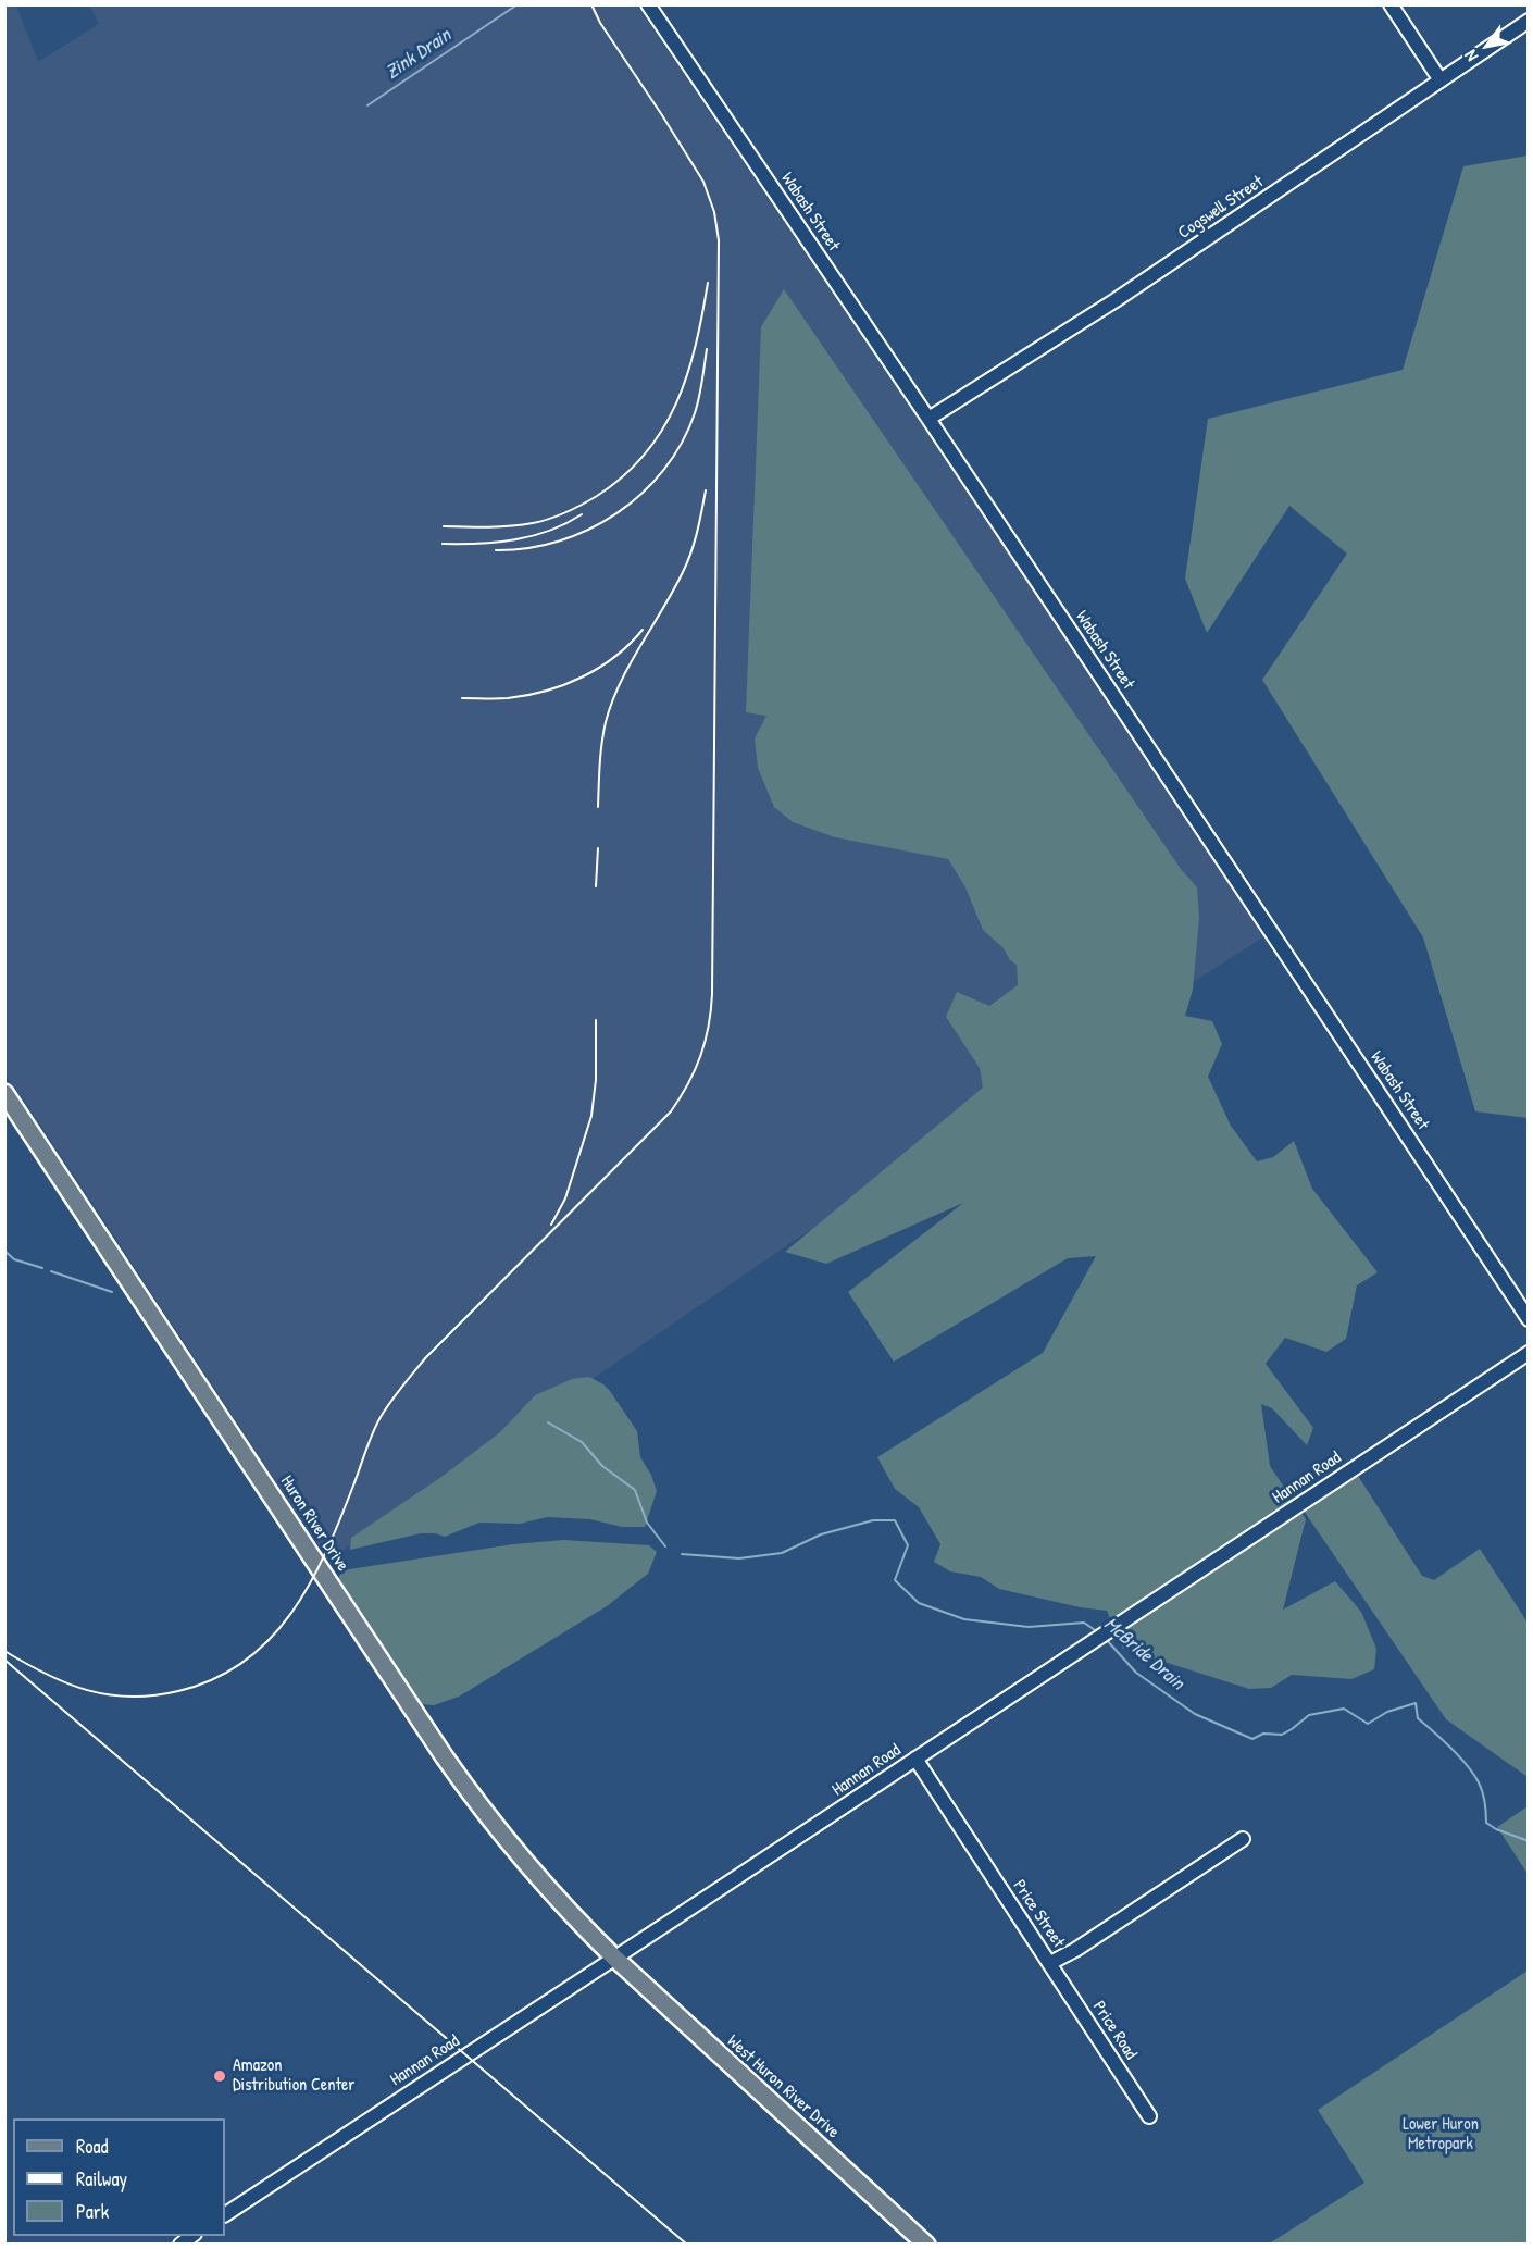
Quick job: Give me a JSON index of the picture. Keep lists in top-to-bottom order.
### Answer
{
  "streets": {
    "main road": ["Huron River Drive", "West Huron River Drive"],
    "street": [
      "Cogswell Street",
      "Wabash Street",
      "Hannan Road",
      "Price Street",
      "Price Road"
    ]
  },
  "crossings": [
    ["Cogswell Street", "Wabash Street"],
    ["Hannan Road", "Huron River Drive"],
    ["Hannan Road", "Price Street"],
    ["Hannan Road", "West Huron River Drive"],
    ["Huron River Drive", "West Huron River Drive"],
    ["Price Street", "Price Road"]
  ],
  "water": ["Zink Drain", "McBride Drain"],
  "parks": ["Lower Huron Metropark"],
  "places": ["Amazon Distribution Center"],
  "legend": ["Road", "Railway", "Park"],
  "north": "bottom left"
}
